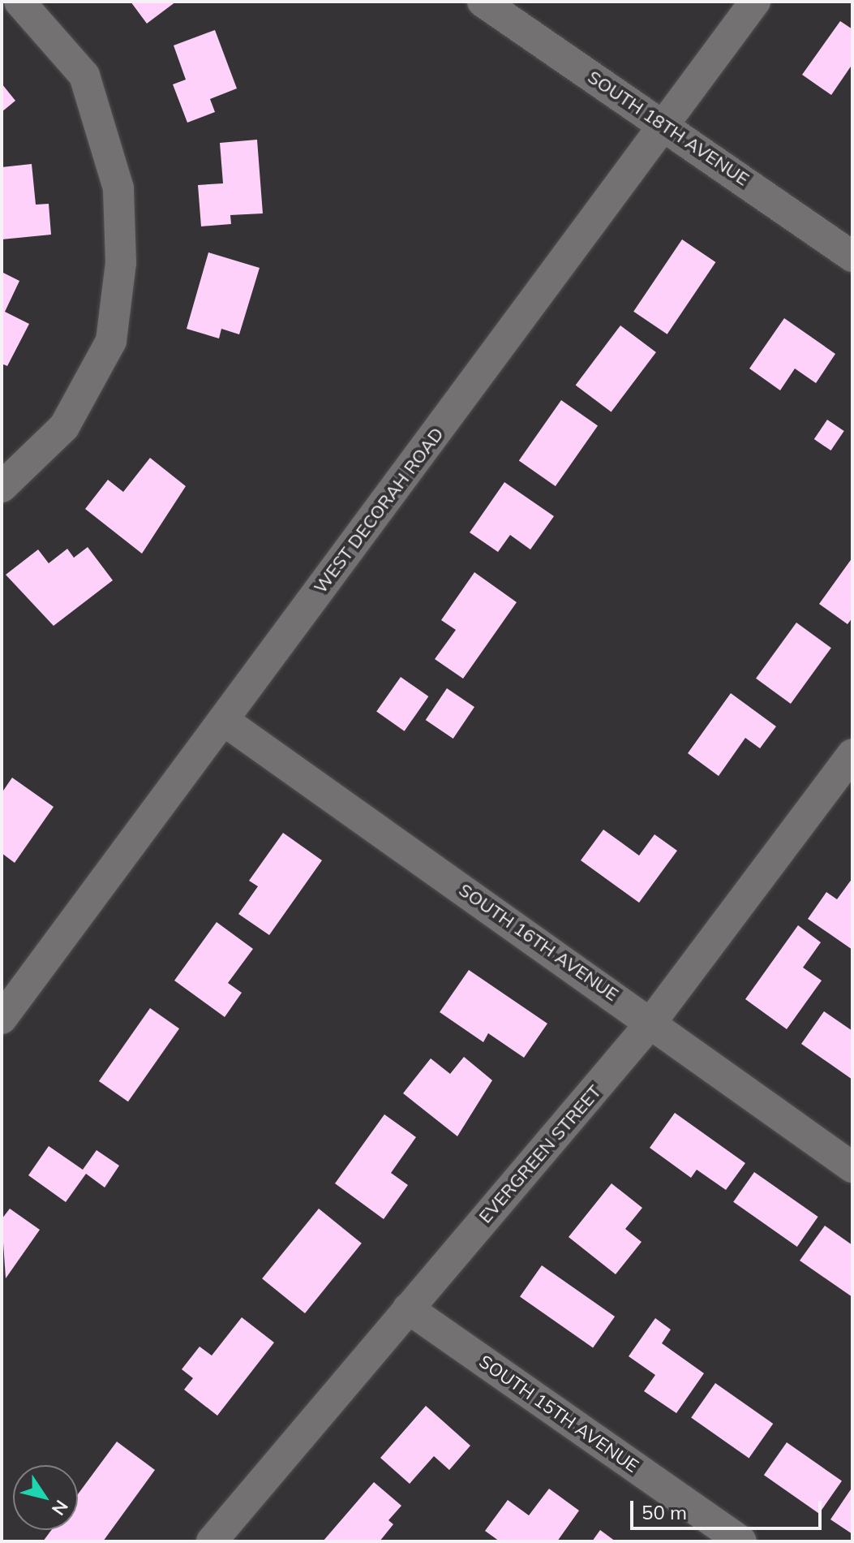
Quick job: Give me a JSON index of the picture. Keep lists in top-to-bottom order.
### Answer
{
  "streets": {
    "street": [
      "SOUTH 18TH AVENUE",
      "WEST DECORAH ROAD",
      "SOUTH 16TH AVENUE",
      "EVERGREEN STREET",
      "SOUTH 15TH AVENUE"
    ]
  },
  "crossings": [
    ["SOUTH 18TH AVENUE", "WEST DECORAH ROAD"],
    ["WEST DECORAH ROAD", "SOUTH 16TH AVENUE"],
    ["SOUTH 16TH AVENUE", "EVERGREEN STREET"],
    ["EVERGREEN STREET", "SOUTH 15TH AVENUE"]
  ],
  "scale_bar": "50 m",
  "north": "bottom right"
}
